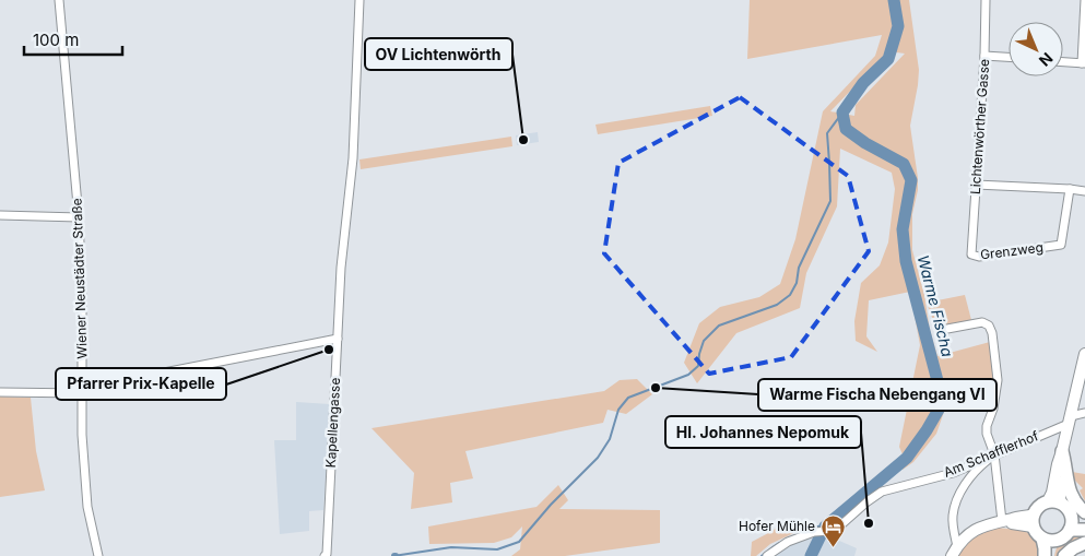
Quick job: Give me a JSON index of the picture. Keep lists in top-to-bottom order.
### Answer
{
  "streets": {
    "street": [
      "Lichtenwörther Gasse",
      "Grenzweg",
      "Wiener Neustädter Straße",
      "Kapellengasse",
      "Am Schafflerhof"
    ]
  },
  "crossings": [
    ["Lichtenwörther Gasse", "Grenzweg"]
  ],
  "water": ["Warme Fischa"],
  "places": {
    "other": [
      "OV Lichtenwörth",
      "Pfarrer Prix-Kapelle",
      "Warme Fischa Nebengang VI",
      "Hl. Johannes Nepomuk"
    ],
    "hotel": ["Hofer Mühle"]
  },
  "scale_bar": "100 m",
  "north": "bottom right"
}
